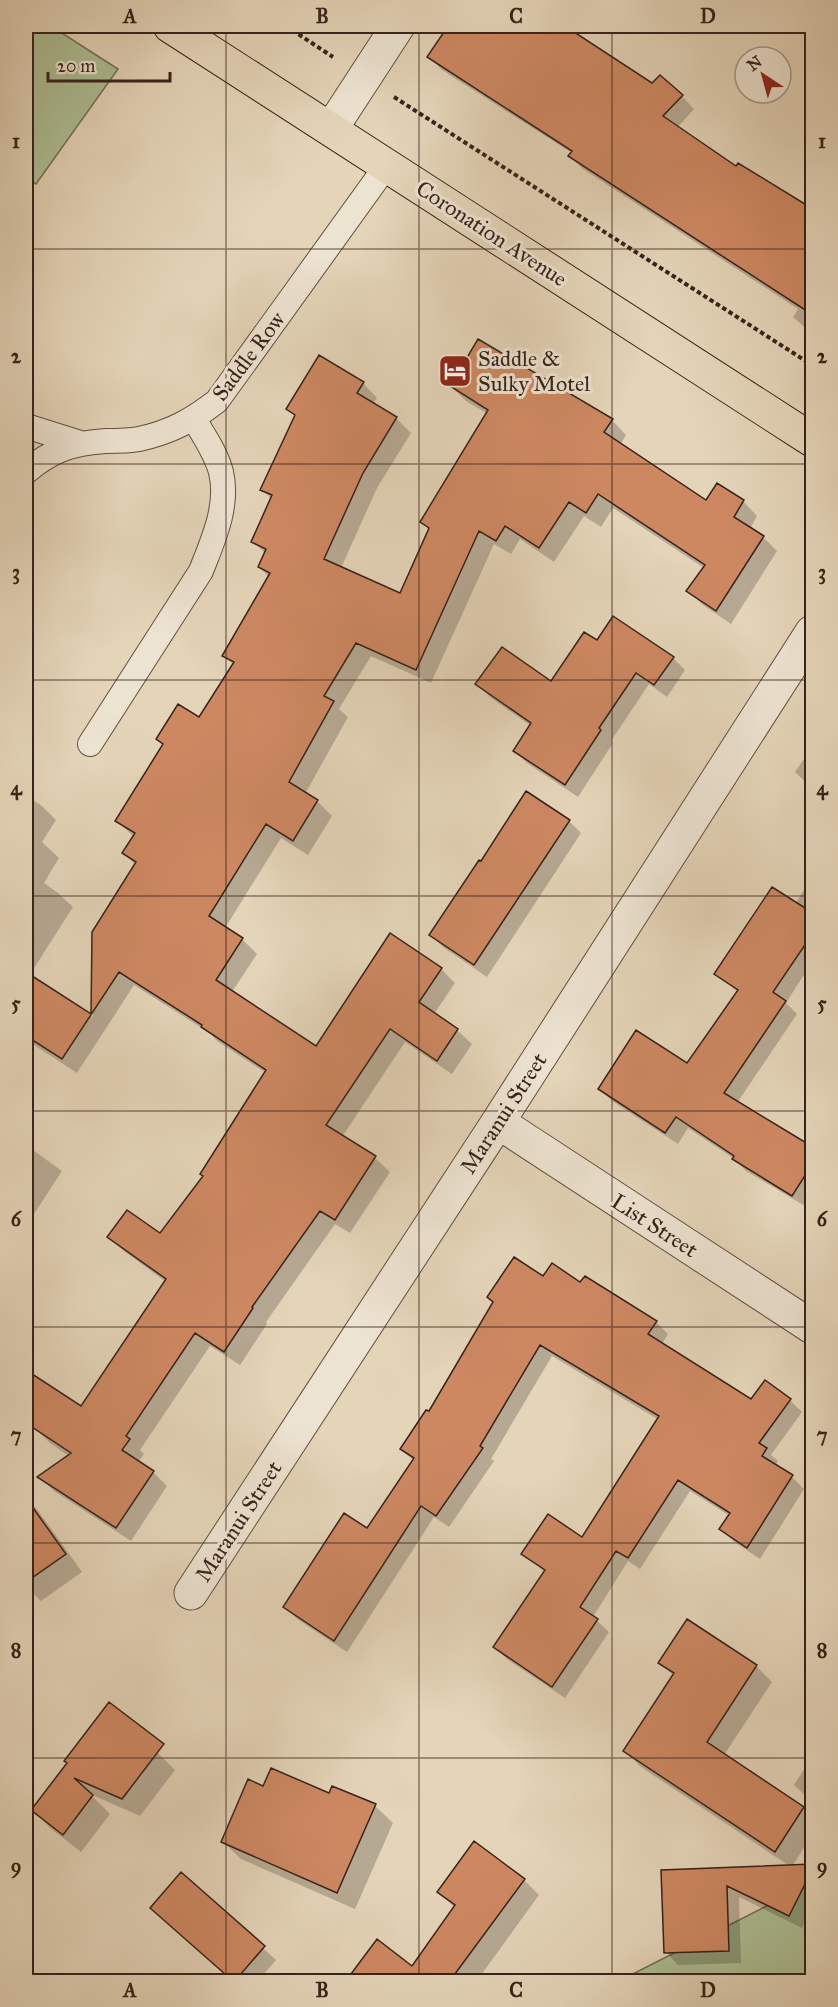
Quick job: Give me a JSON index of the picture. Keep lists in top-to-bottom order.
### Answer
{
  "streets": {
    "highway": ["Coronation Avenue"],
    "street": ["Maranui Street", "List Street"],
    "lane": ["Saddle Row"]
  },
  "crossings": [
    ["Coronation Avenue", "Saddle Row"],
    ["Maranui Street", "List Street"]
  ],
  "places": {
    "hotel": ["Saddle & Sulky Motel"]
  },
  "scale_bar": "20 m",
  "north": "top left",
  "grid": {
    "columns": [
      "A",
      "B",
      "C",
      "D"
    ],
    "rows": [
      "1",
      "2",
      "3",
      "4",
      "5",
      "6",
      "7",
      "8",
      "9"
    ]
  }
}
